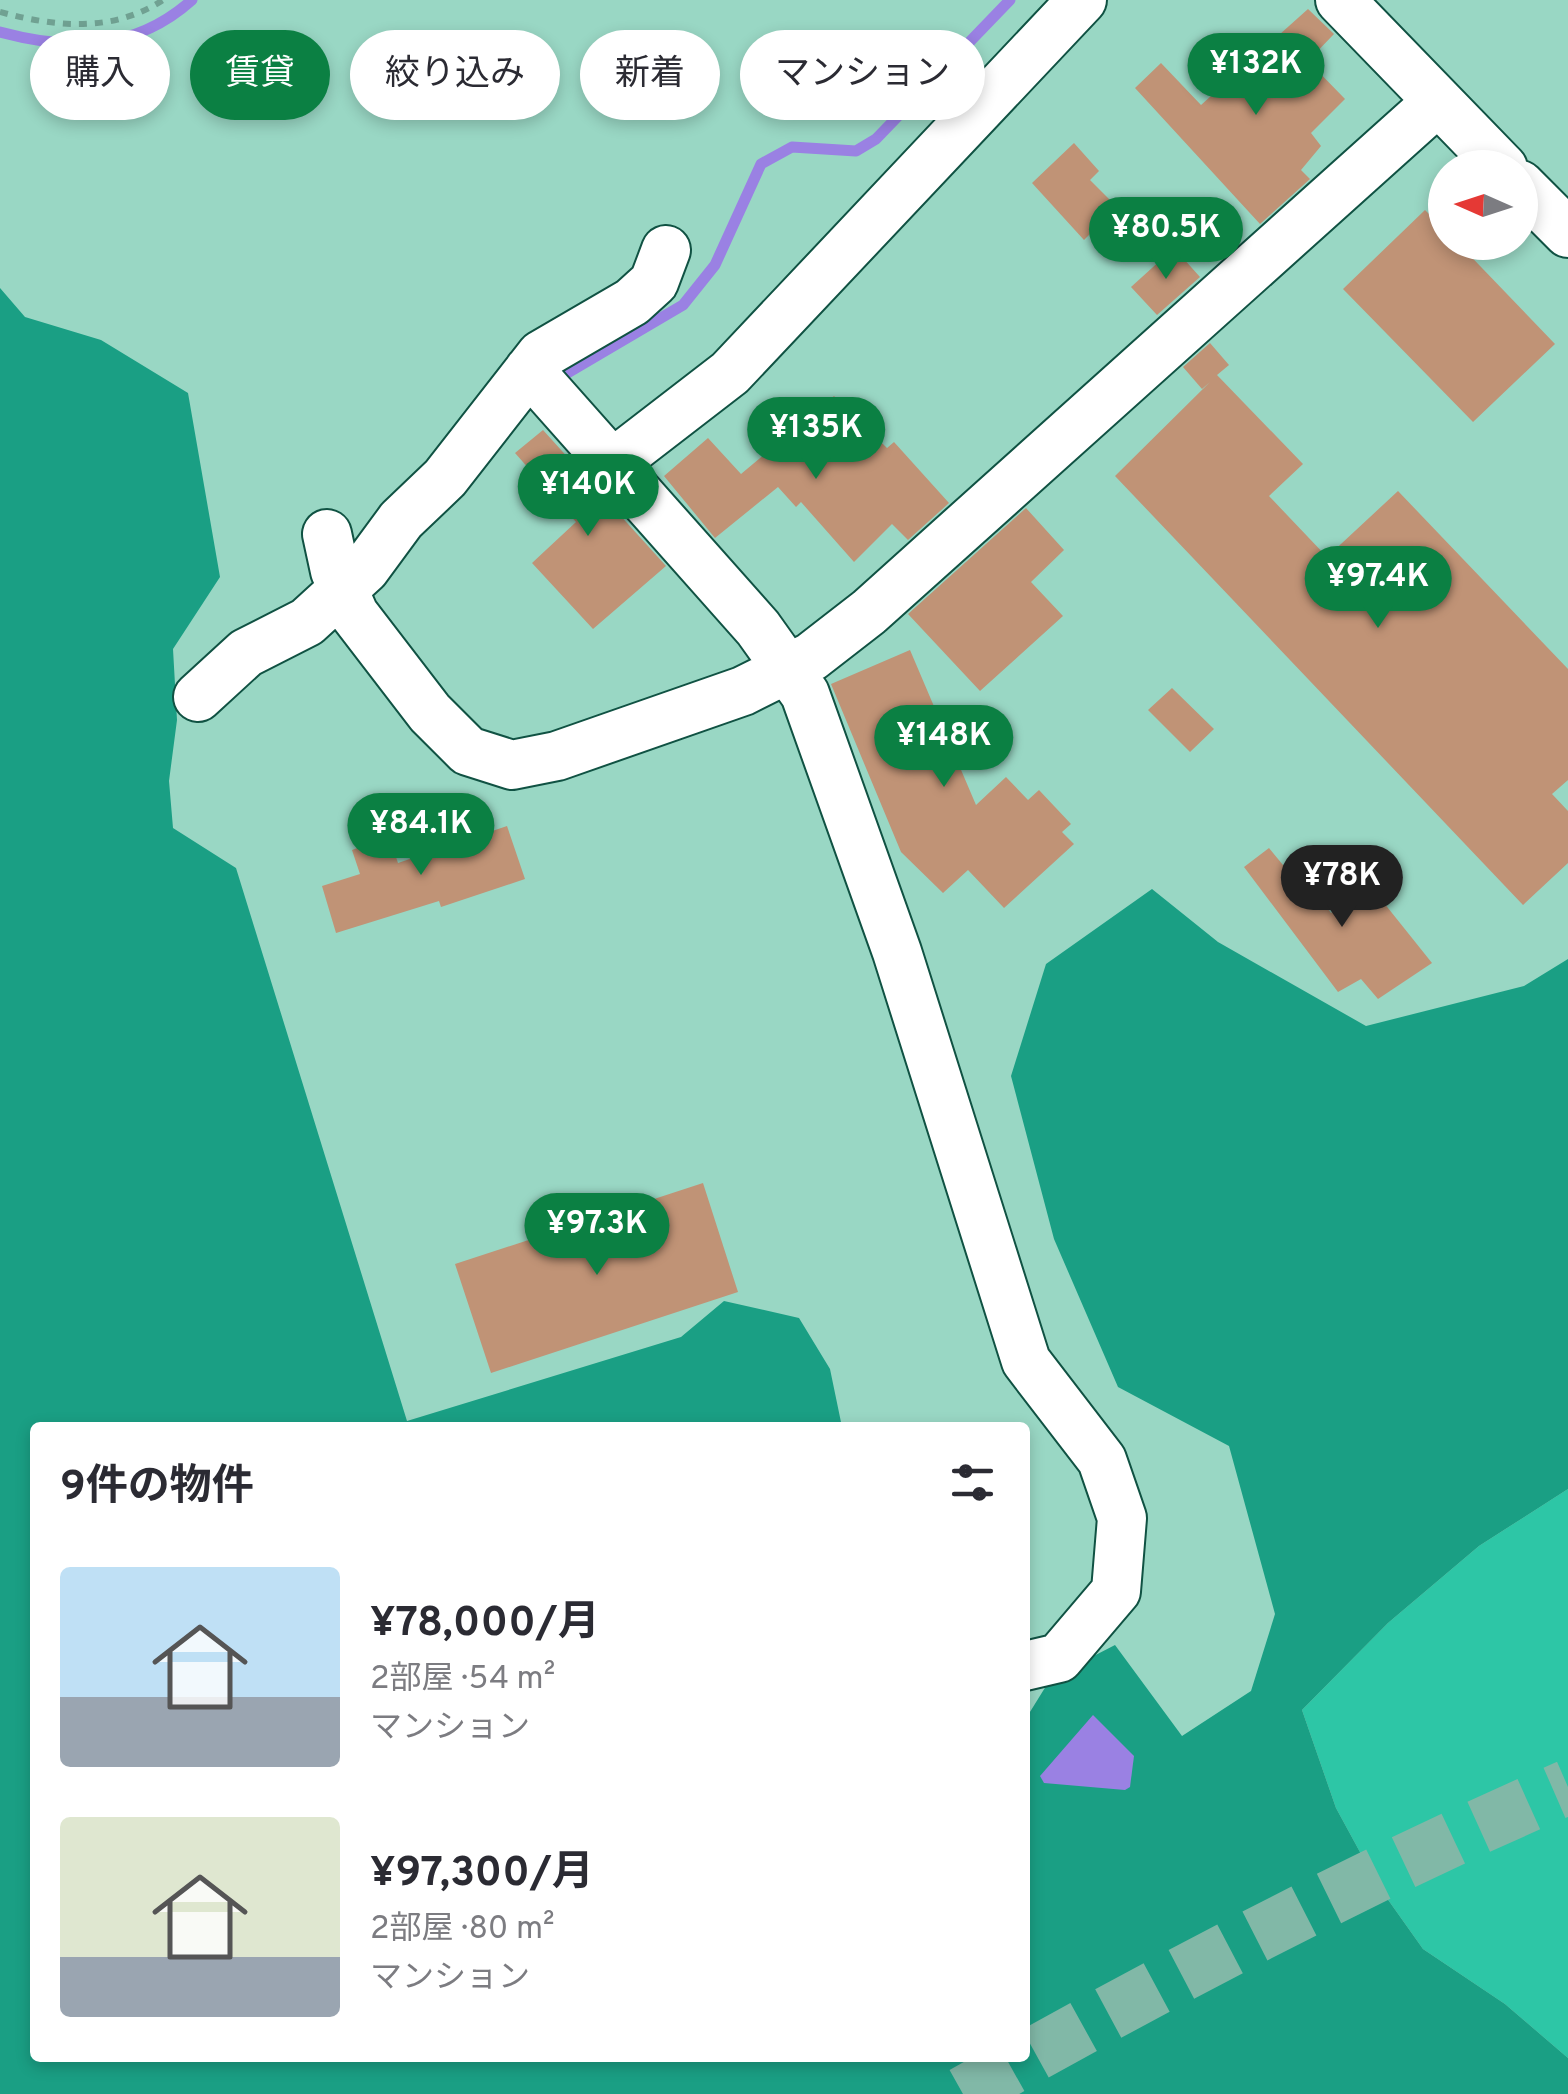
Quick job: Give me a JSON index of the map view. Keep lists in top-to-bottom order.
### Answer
{
  "north": "left",
  "page": {
    "chip": [
      "購入",
      "賃貸",
      "絞り込み",
      "新着",
      "マンション"
    ],
    "price": [
      "¥132K",
      "¥80.5K",
      "¥135K",
      "¥140K",
      "¥97.4K",
      "¥148K",
      "¥84.1K",
      "¥78K",
      "¥97.3K"
    ],
    "heading": "9件の物件",
    "list": [
      {
        "name": "¥78,000/月",
        "note": "2部屋 · 54 m² · マンション"
      },
      {
        "name": "¥97,300/月",
        "note": "2部屋 · 80 m² · マンション"
      }
    ]
  }
}
